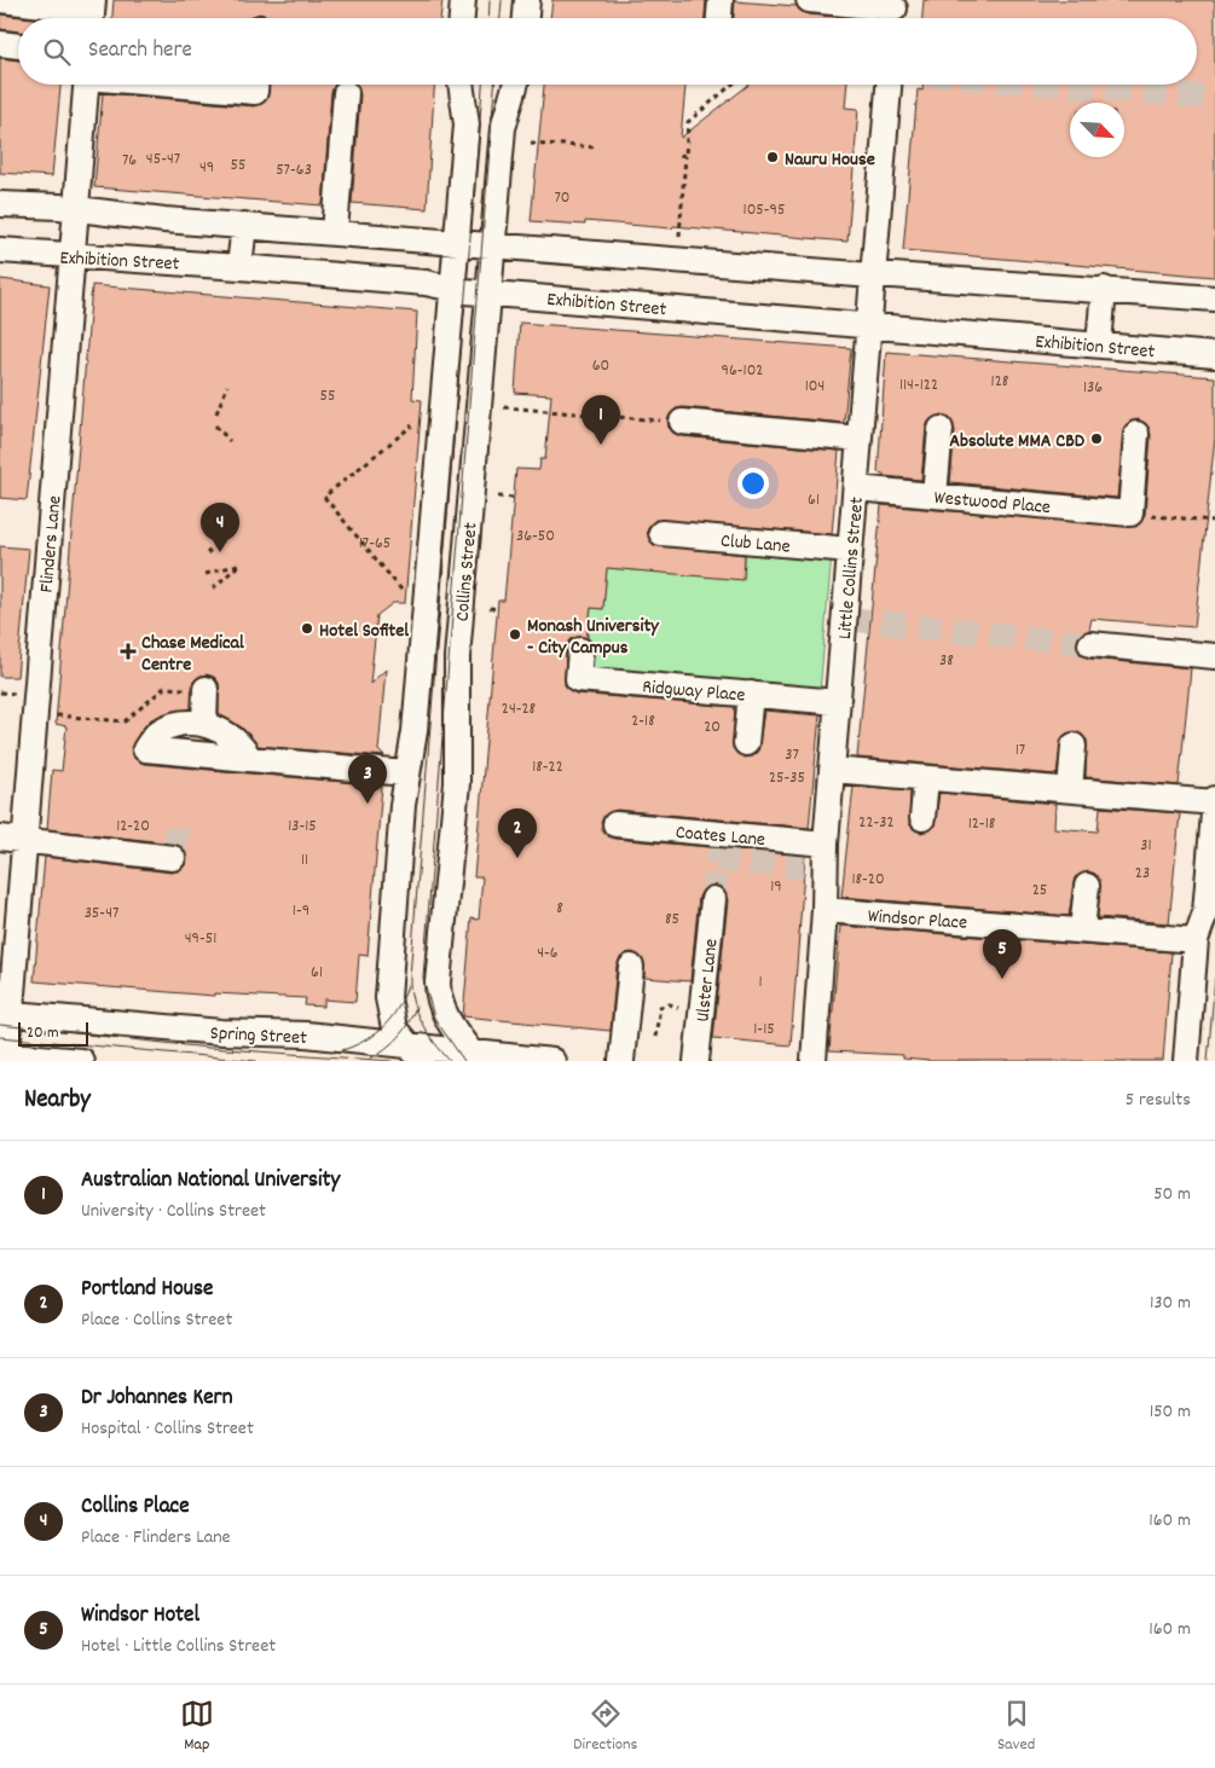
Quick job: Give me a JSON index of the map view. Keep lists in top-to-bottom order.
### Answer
{
  "streets": {
    "street": [
      "Exhibition Street",
      "Westwood Place",
      "Club Lane",
      "Flinders Lane",
      "Little Collins Street",
      "Collins Street",
      "Ridgway Place",
      "Coates Lane",
      "Windsor Place",
      "Ulster Lane",
      "Spring Street"
    ]
  },
  "crossings": [
    ["Exhibition Street", "Flinders Lane"],
    ["Exhibition Street", "Little Collins Street"],
    ["Exhibition Street", "Collins Street"],
    ["Westwood Place", "Little Collins Street"],
    ["Club Lane", "Little Collins Street"],
    ["Flinders Lane", "Spring Street"],
    ["Little Collins Street", "Ridgway Place"],
    ["Little Collins Street", "Coates Lane"],
    ["Little Collins Street", "Windsor Place"],
    ["Collins Street", "Spring Street"]
  ],
  "places": {
    "other": [
      "Nauru House",
      "Absolute MMA CBD",
      "Hotel Sofitel",
      "Monash University - City Campus"
    ],
    "health": ["Chase Medical Centre"]
  },
  "house_numbers": [
    "45-47",
    "76",
    "55",
    "49",
    "57-63",
    "70",
    "105-95",
    "60",
    "96-102",
    "128",
    "114-122",
    "104",
    "136",
    "55",
    "61",
    "36-50",
    "17-65",
    "38",
    "24-28",
    "2-18",
    "20",
    "17",
    "37",
    "18-22",
    "25-35",
    "22-32",
    "12-18",
    "12-20",
    "13-15",
    "31",
    "11",
    "23",
    "18-20",
    "19",
    "25",
    "8",
    "1-9",
    "35-47",
    "85",
    "49-51",
    "4-6",
    "61",
    "1",
    "1-15"
  ],
  "scale_bar": "20 m",
  "north": "bottom right",
  "page": {
    "search": "Search here",
    "pins": [
      "1",
      "4",
      "3",
      "2",
      "5"
    ],
    "scale": "20 m",
    "heading": ["Nearby", "5 results"],
    "list": [
      {
        "mark": "1",
        "name": "Australian National University",
        "note": "University · Collins Street",
        "value": "50 m"
      },
      {
        "mark": "2",
        "name": "Portland House",
        "note": "Place · Collins Street",
        "value": "130 m"
      },
      {
        "mark": "3",
        "name": "Dr Johannes Kern",
        "note": "Hospital · Collins Street",
        "value": "150 m"
      },
      {
        "mark": "4",
        "name": "Collins Place",
        "note": "Place · Flinders Lane",
        "value": "160 m"
      },
      {
        "mark": "5",
        "name": "Windsor Hotel",
        "note": "Hotel · Little Collins Street",
        "value": "160 m"
      }
    ],
    "nav": ["Map", "Directions", "Saved"]
  }
}
